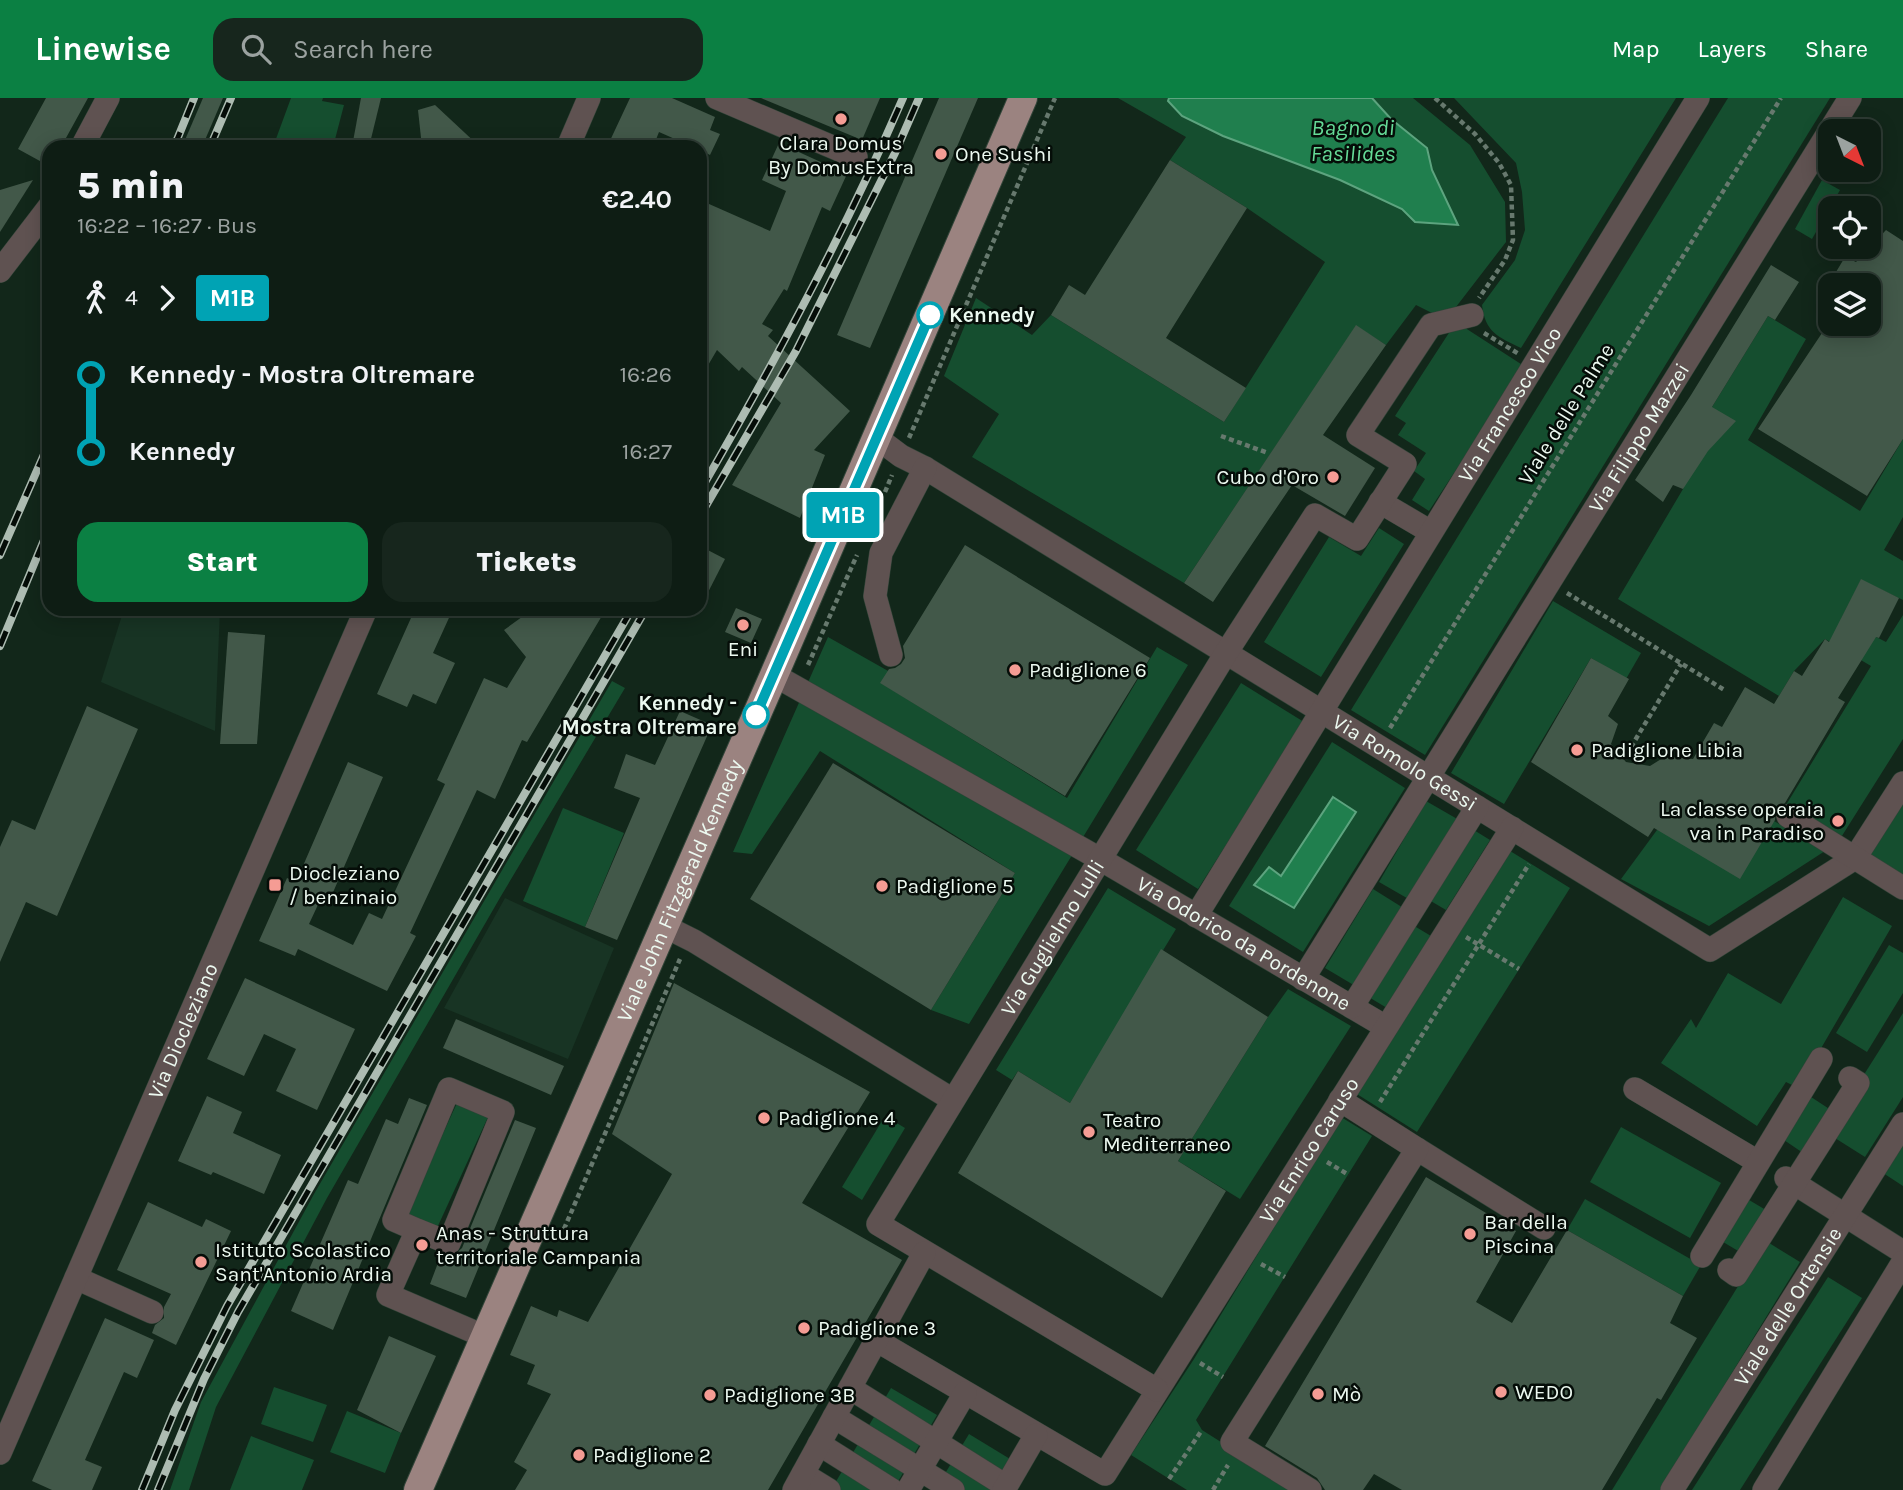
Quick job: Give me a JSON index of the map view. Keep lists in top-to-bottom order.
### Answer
{
  "streets": {
    "main road": ["Viale John Fitzgerald Kennedy"],
    "street": [
      "Via Francesco Vico",
      "Via Filippo Mazzei",
      "Via Romolo Gessi",
      "Via Guglielmo Lulli",
      "Via Odorico da Pordenone",
      "Via Diocleziano",
      "Via Enrico Caruso",
      "Viale delle Ortensie"
    ],
    "path": ["Viale delle Palme"]
  },
  "crossings": [
    ["Via Francesco Vico", "Via Romolo Gessi"],
    ["Via Francesco Vico", "Via Odorico da Pordenone"],
    ["Viale delle Palme", "Via Romolo Gessi"],
    ["Via Filippo Mazzei", "Via Romolo Gessi"],
    ["Via Filippo Mazzei", "Via Odorico da Pordenone"],
    ["Via Romolo Gessi", "Viale John Fitzgerald Kennedy"],
    ["Via Romolo Gessi", "Via Guglielmo Lulli"],
    ["Via Romolo Gessi", "Via Enrico Caruso"],
    ["Viale John Fitzgerald Kennedy", "Via Odorico da Pordenone"],
    ["Via Guglielmo Lulli", "Via Odorico da Pordenone"],
    ["Via Odorico da Pordenone", "Via Enrico Caruso"]
  ],
  "water": ["Bagno di Fasilides"],
  "places": {
    "other": [
      "Clara Domus By DomusExtra",
      "One Sushi",
      "Kennedy",
      "Cubo d'Oro",
      "Eni",
      "Padiglione 6",
      "Kennedy - Mostra Oltremare",
      "Padiglione Libia",
      "La classe operaia va in Paradiso",
      "Padiglione 5",
      "Padiglione 4",
      "Teatro Mediterraneo",
      "Bar della Piscina",
      "Anas - Struttura territoriale Campania",
      "Istituto Scolastico Sant'Antonio Ardia",
      "Padiglione 3",
      "WEDO",
      "Mò",
      "Padiglione 3B",
      "Padiglione 2"
    ],
    "transit": ["Diocleziano / benzinaio"]
  },
  "lines": ["bus line M1B"],
  "north": "bottom right",
  "page": {
    "header": "Linewise",
    "search": "Search here",
    "nav": ["Map", "Layers", "Share"],
    "on_map": "M1B",
    "heading": ["5 min", "16:22 – 16:27 · Bus", "€2.40"],
    "legs": ["4", "M1B"],
    "list": [
      {
        "name": "Kennedy - Mostra Oltremare",
        "value": "16:26"
      },
      {
        "name": "Kennedy",
        "value": "16:27"
      }
    ],
    "buttons": ["Start", "Tickets"]
  }
}
